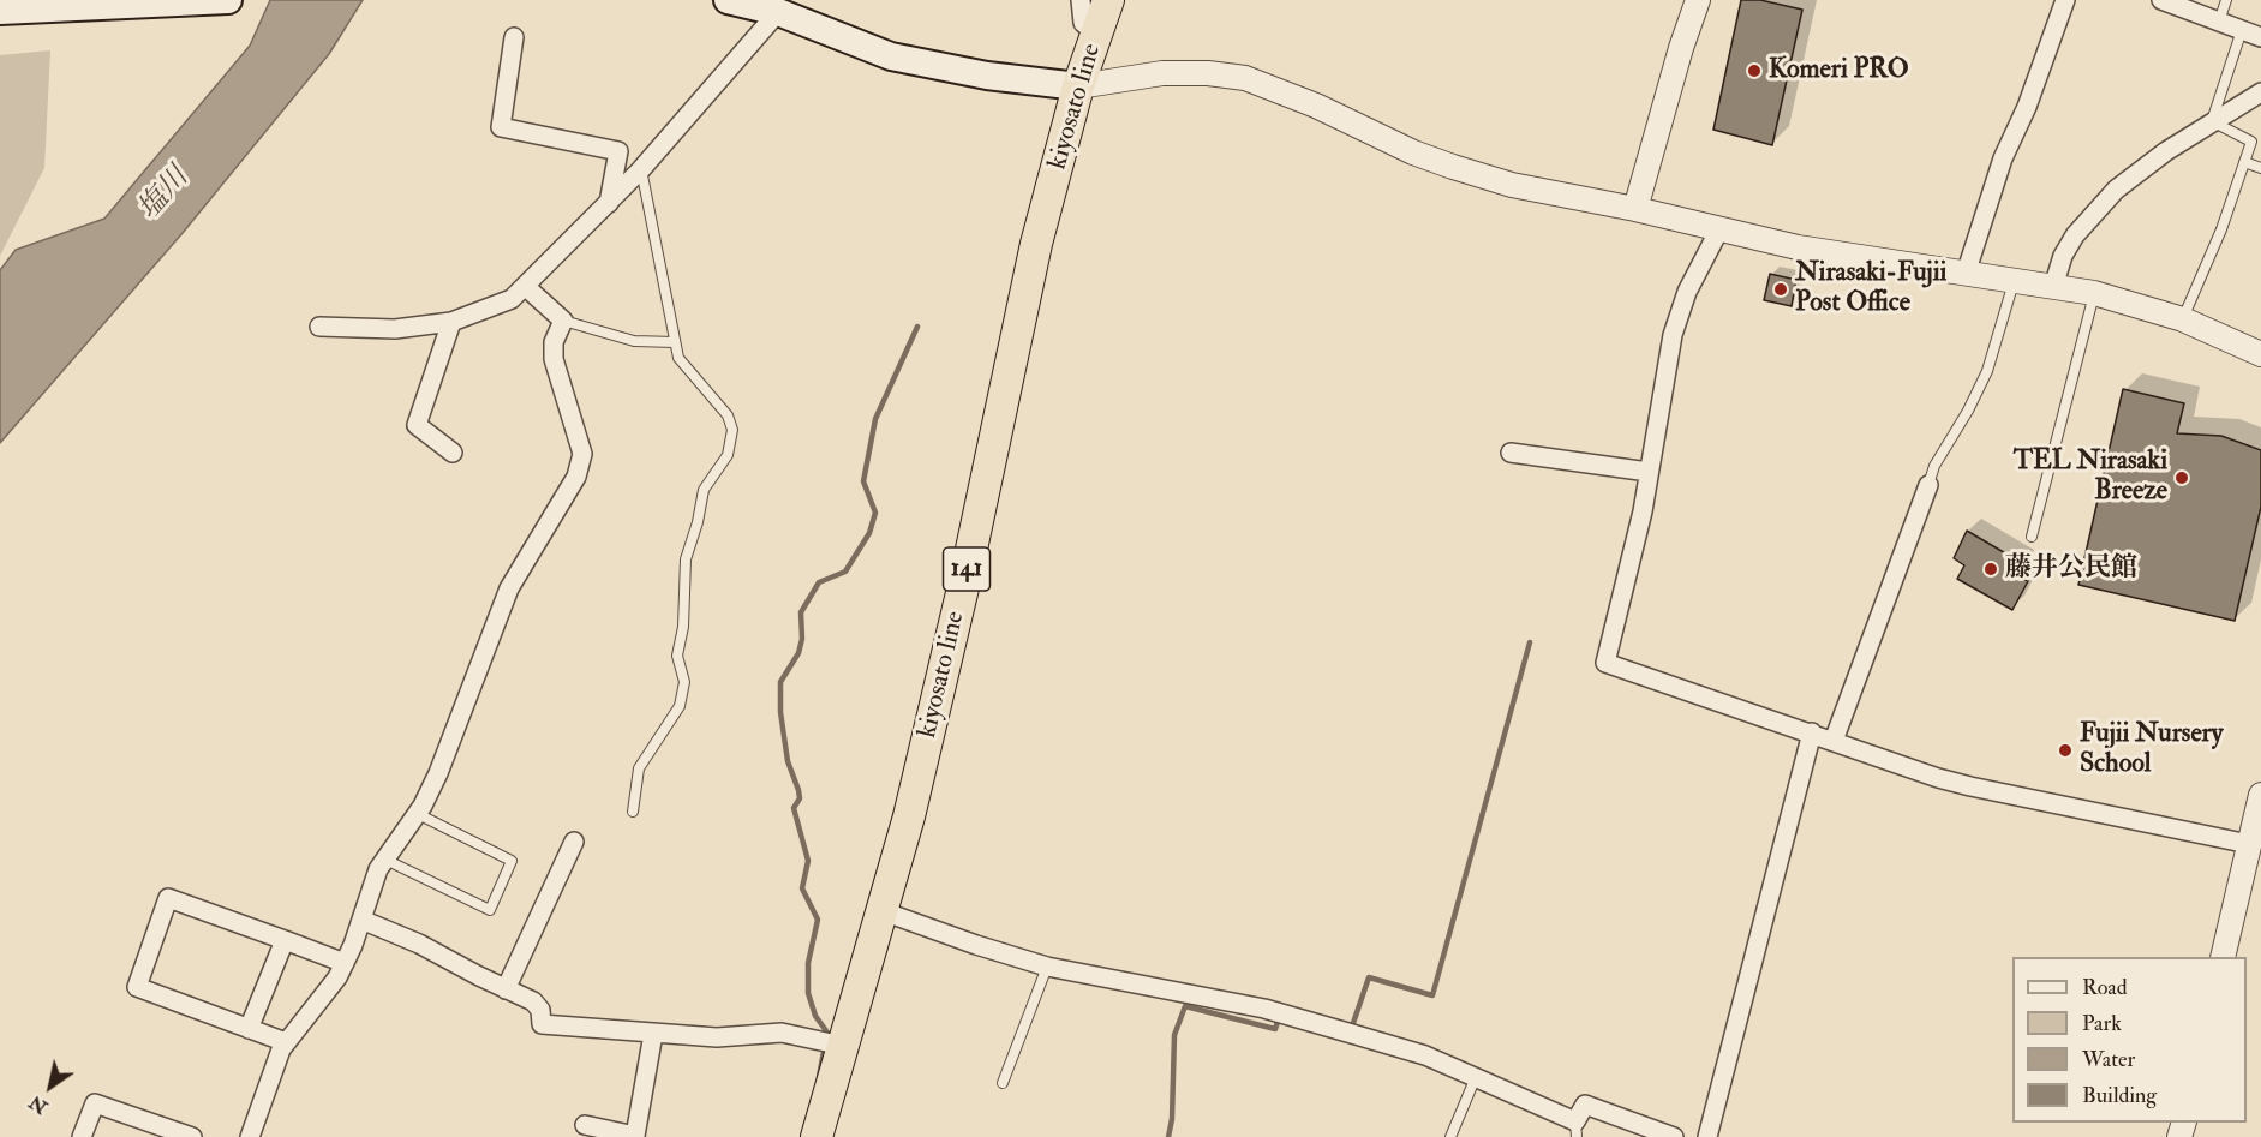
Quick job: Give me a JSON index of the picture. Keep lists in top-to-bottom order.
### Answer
{
  "streets": {
    "highway": ["kiyosato line", "141"]
  },
  "water": ["塩川"],
  "places": [
    "Komeri PRO",
    "Nirasaki-Fujii Post Office",
    "TEL Nirasaki Breeze",
    "藤井公民館",
    "Fujii Nursery School"
  ],
  "legend": [
    "Road",
    "Park",
    "Water",
    "Building"
  ],
  "north": "bottom left"
}
